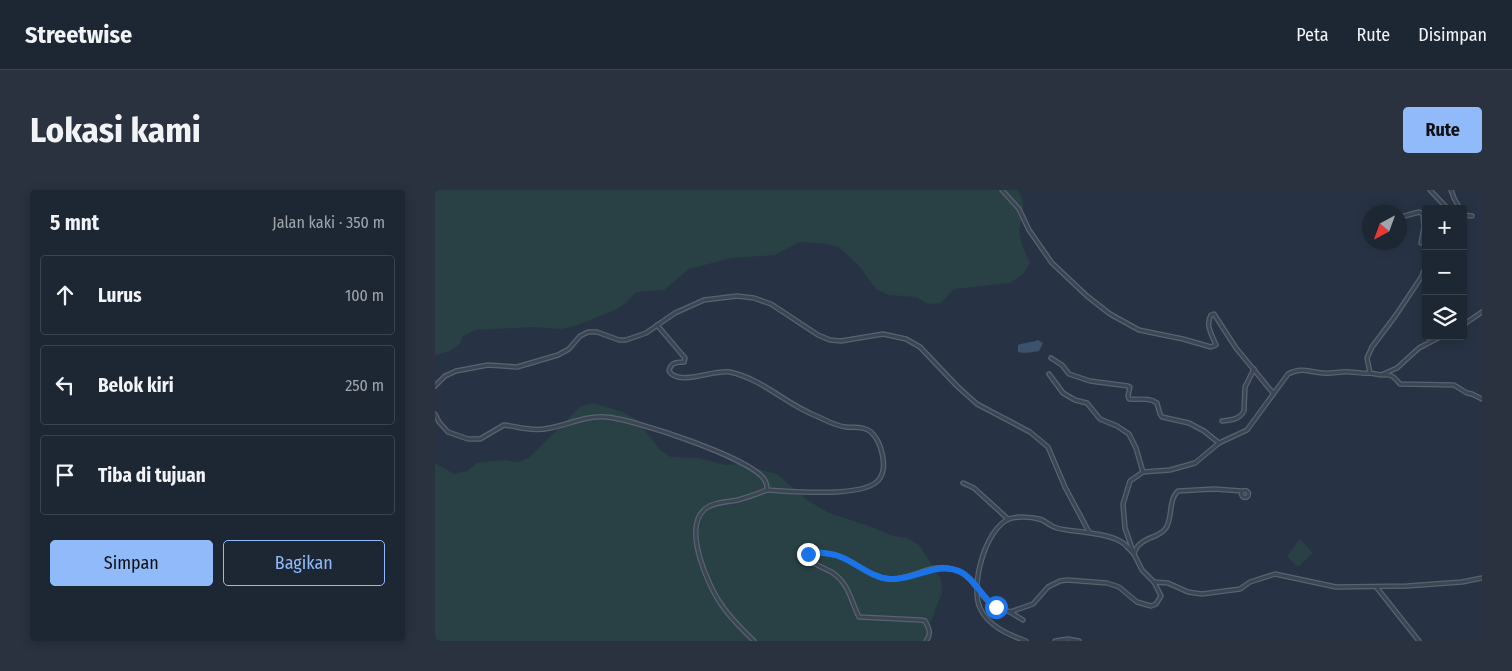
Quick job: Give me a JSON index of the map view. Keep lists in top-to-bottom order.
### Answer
{
  "north": "bottom left",
  "page": {
    "header": "Streetwise",
    "nav": ["Peta", "Rute", "Disimpan"],
    "buttons": [
      "Rute",
      ["Simpan", "Bagikan"]
    ],
    "title": "Lokasi kami",
    "heading": ["5 mnt", "Jalan kaki · 350 m"],
    "map_buttons": ["+", "−"],
    "list": [
      ["Lurus", "100 m"],
      ["Belok kiri", "250 m"],
      "Tiba di tujuan"
    ]
  }
}
